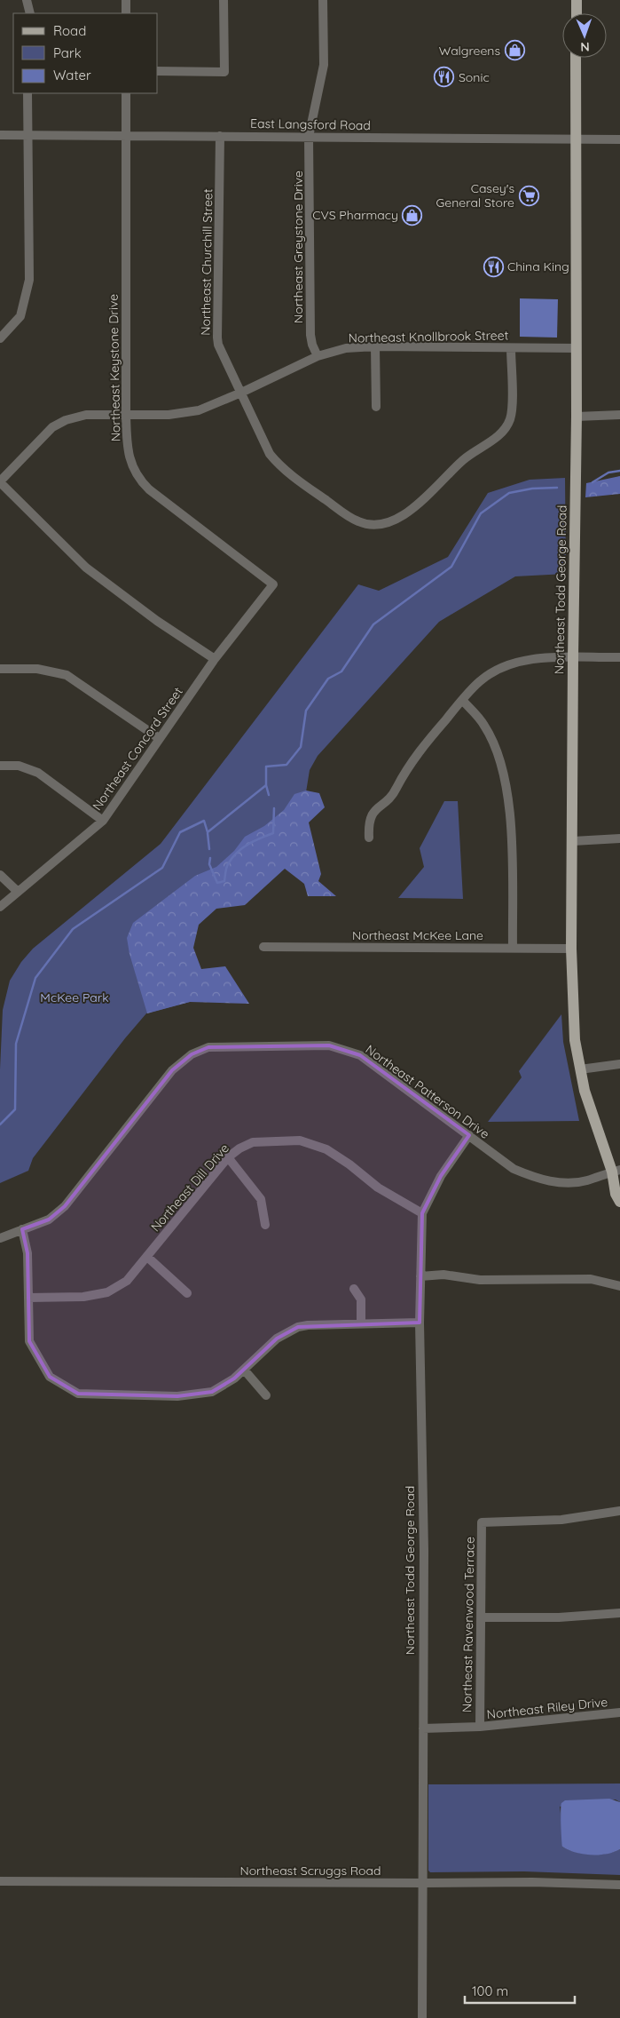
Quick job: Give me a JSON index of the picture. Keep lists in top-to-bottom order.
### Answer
{
  "streets": {
    "main road": ["Northeast Todd George Road"],
    "street": [
      "East Langsford Road",
      "Northeast Greystone Drive",
      "Northeast Churchill Street",
      "Northeast Knollbrook Street",
      "Northeast Keystone Drive",
      "Northeast Concord Street",
      "Northeast McKee Lane",
      "Northeast Patterson Drive",
      "Northeast Dill Drive",
      "Northeast Ravenwood Terrace",
      "Northeast Riley Drive",
      "Northeast Scruggs Road"
    ]
  },
  "crossings": [
    ["East Langsford Road", "Northeast Greystone Drive"],
    ["East Langsford Road", "Northeast Churchill Street"],
    ["East Langsford Road", "Northeast Keystone Drive"],
    ["East Langsford Road", "Northeast Todd George Road"],
    ["Northeast Greystone Drive", "Northeast Knollbrook Street"],
    ["Northeast Churchill Street", "Northeast Knollbrook Street"],
    ["Northeast Knollbrook Street", "Northeast Keystone Drive"],
    ["Northeast Knollbrook Street", "Northeast Todd George Road"],
    ["Northeast Keystone Drive", "Northeast Concord Street"],
    ["Northeast Todd George Road", "Northeast McKee Lane"],
    ["Northeast Todd George Road", "Northeast Patterson Drive"],
    ["Northeast Todd George Road", "Northeast Dill Drive"],
    ["Northeast Todd George Road", "Northeast Riley Drive"],
    ["Northeast Todd George Road", "Northeast Scruggs Road"],
    ["Northeast Ravenwood Terrace", "Northeast Riley Drive"]
  ],
  "parks": ["McKee Park"],
  "places": {
    "shop": ["Walgreens", "CVS Pharmacy"],
    "restaurant": ["Sonic", "China King"],
    "supermarket": ["Casey's General Store"]
  },
  "legend": ["Road", "Park", "Water"],
  "scale_bar": "100 m",
  "north": "bottom"
}
